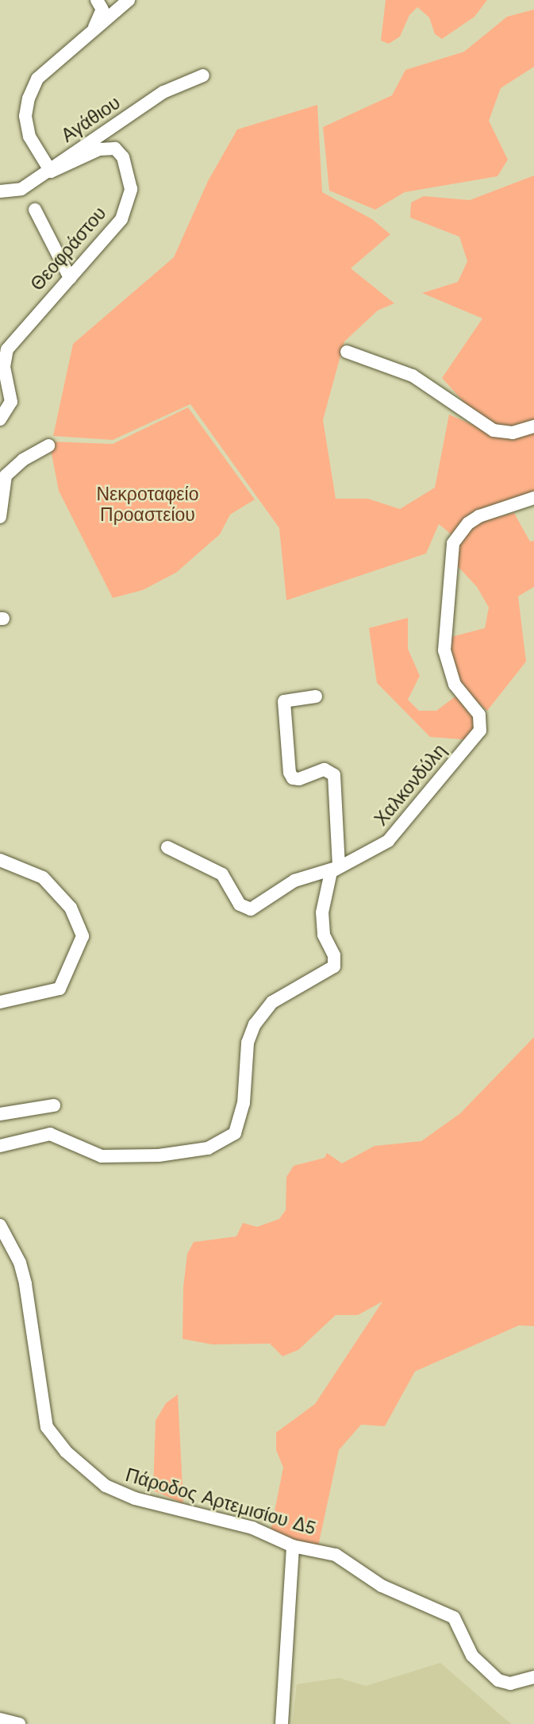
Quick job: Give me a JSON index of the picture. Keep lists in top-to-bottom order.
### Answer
{
  "streets": {
    "street": [
      "Αγάθιου",
      "Θεοφράστου",
      "Χαλκονδύλη",
      "Πάροδος Αρτεμισίου Δ5"
    ]
  },
  "crossings": [
    ["Αγάθιου", "Θεοφράστου"]
  ],
  "parks": ["Νεκροταφείο Προαστείου"]
}
